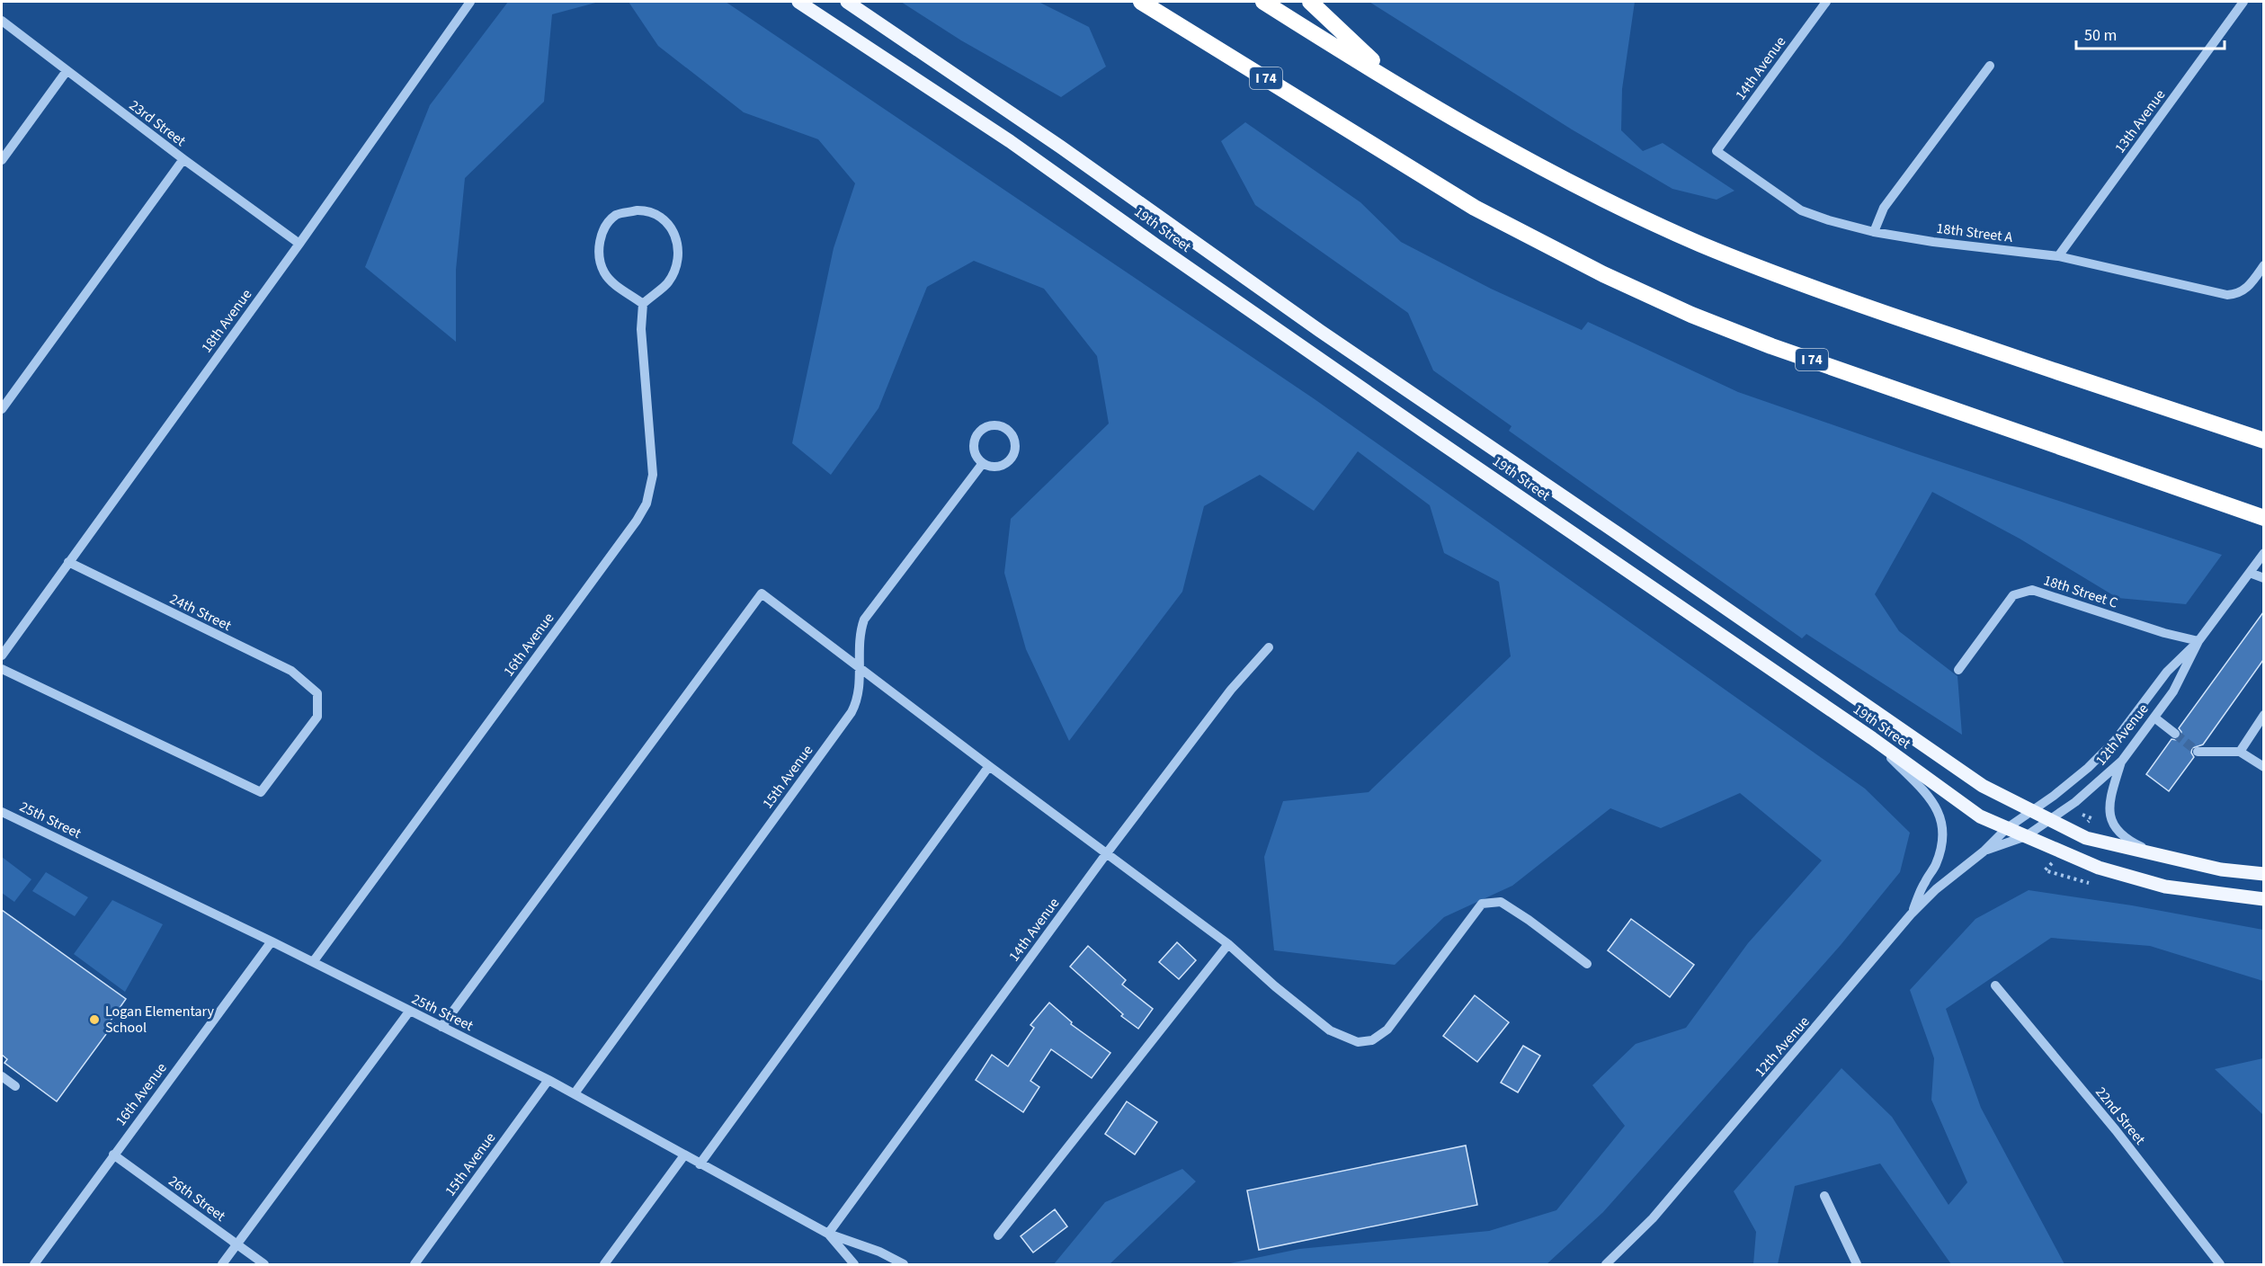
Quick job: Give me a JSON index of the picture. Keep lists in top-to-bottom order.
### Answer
{
  "streets": {
    "highway": ["I 74"],
    "main road": ["19th Street"],
    "street": [
      "14th Avenue",
      "13th Avenue",
      "23rd Street",
      "18th Street A",
      "18th Avenue",
      "18th Street C",
      "24th Street",
      "16th Avenue",
      "12th Avenue",
      "15th Avenue",
      "25th Street",
      "22nd Street",
      "26th Street"
    ]
  },
  "crossings": [
    ["14th Avenue", "18th Street A"],
    ["14th Avenue", "25th Street"],
    ["13th Avenue", "18th Street A"],
    ["23rd Street", "18th Avenue"],
    ["19th Street", "12th Avenue"],
    ["18th Avenue", "24th Street"],
    ["18th Street C", "12th Avenue"],
    ["16th Avenue", "25th Street"],
    ["16th Avenue", "26th Street"],
    ["15th Avenue", "25th Street"]
  ],
  "places": ["Logan Elementary School"],
  "scale_bar": "50 m"
}
